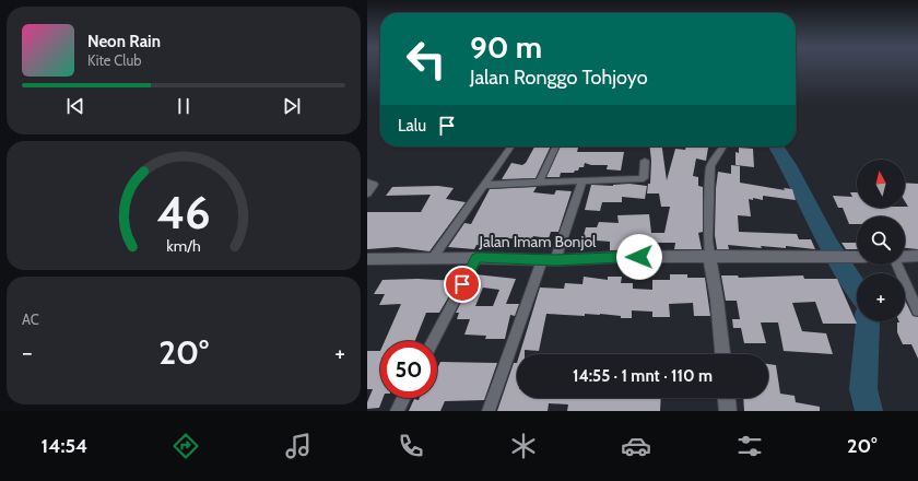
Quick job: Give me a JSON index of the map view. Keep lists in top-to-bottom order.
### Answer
{
  "streets": {
    "main road": ["Jalan Imam Bonjol"]
  },
  "north": "top",
  "page": {
    "turn": ["90 m", "Jalan Ronggo Tohjoyo"],
    "song": ["Neon Rain", "Kite Club"],
    "then": "Lalu",
    "map_buttons": "+",
    "tile": "AC",
    "heat": ["−", "20°", "+"],
    "limit": "50",
    "trip": "14:55 · 1 mnt · 110 m",
    "tabs": ["14:54", "20°"],
    "gauge": ["46", "km/h"]
  }
}
